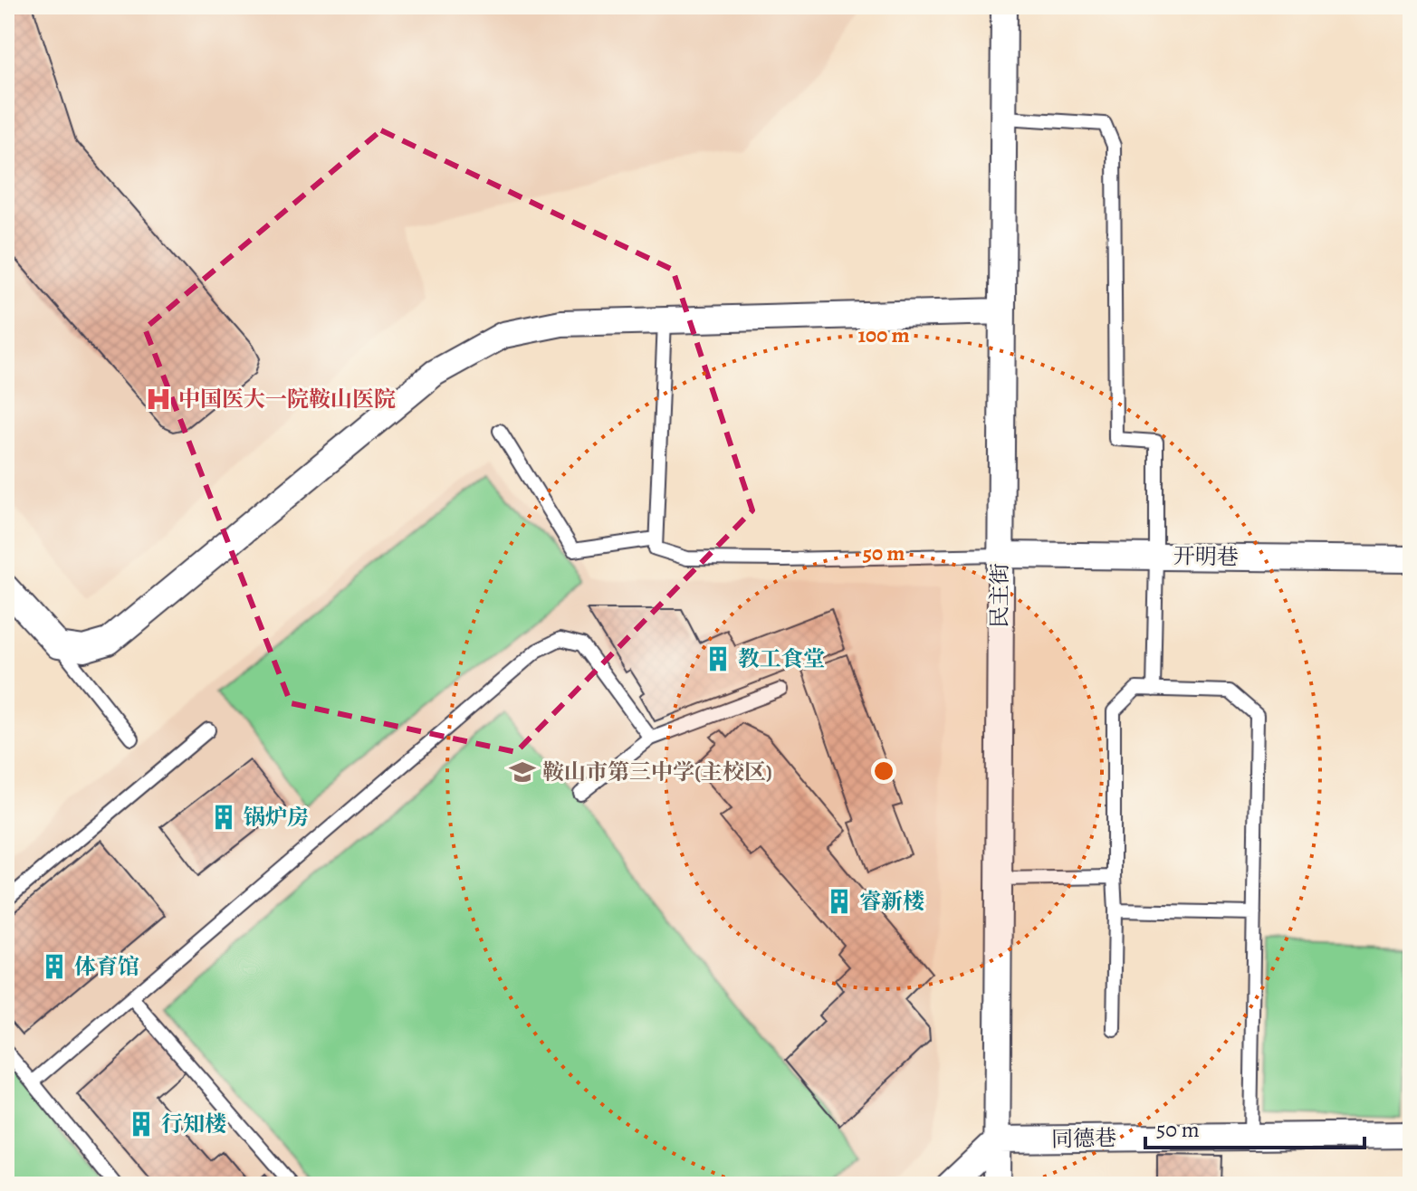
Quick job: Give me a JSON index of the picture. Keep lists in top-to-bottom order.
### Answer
{
  "streets": {
    "street": ["开明巷", "民主街", "同德巷"]
  },
  "crossings": [
    ["开明巷", "民主街"],
    ["民主街", "同德巷"]
  ],
  "places": {
    "hospital": ["中国医大一院鞍山医院"],
    "building": [
      "教工食堂",
      "锅炉房",
      "睿新楼",
      "体育馆",
      "行知楼"
    ],
    "school or university": ["鞍山市第三中学(主校区)"]
  },
  "scale_bar": "50 m",
  "rings": ["100 m", "50 m"]
}
